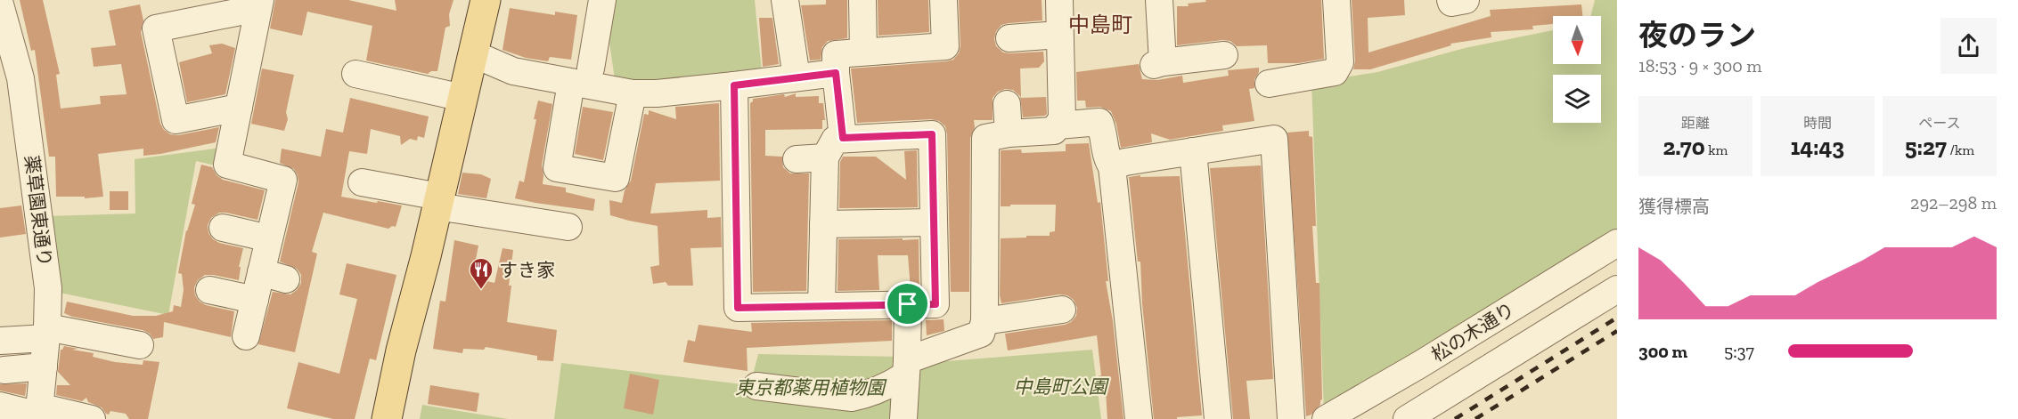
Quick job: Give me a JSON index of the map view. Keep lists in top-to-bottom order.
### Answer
{
  "streets": {
    "street": ["薬草園東通り", "松の木通り"]
  },
  "districts": ["中島町"],
  "parks": ["中島町公園", "東京都薬用植物園"],
  "places": {
    "restaurant": ["すき家"]
  },
  "north": "bottom",
  "page": {
    "heading": ["夜のラン", "18:53 · 9 × 300 m"],
    "stats": [
      ["距離", "2.70 km"],
      ["時間", "14:43"],
      ["ペース", "5:27 /km"]
    ],
    "chart": ["獲得標高", "292–298 m"],
    "list": [
      {
        "name": "300 m",
        "note": "5:37"
      }
    ]
  }
}
